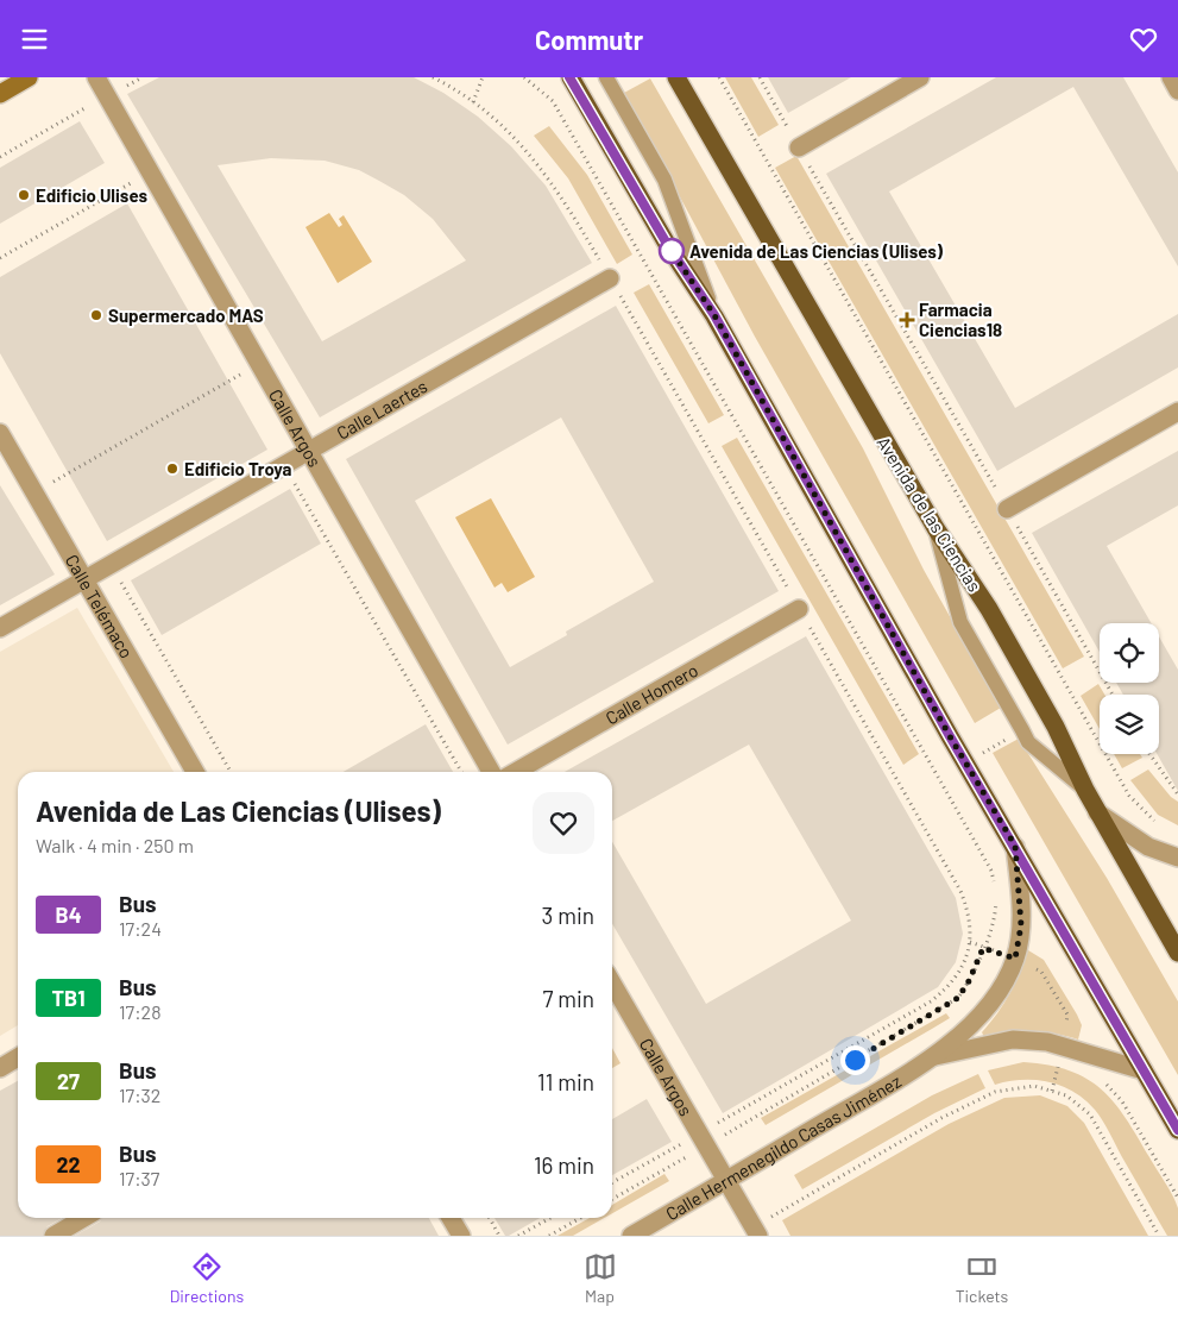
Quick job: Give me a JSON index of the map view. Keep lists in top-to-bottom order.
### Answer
{
  "streets": {
    "main road": ["Avenida de las Ciencias"],
    "street": [
      "Calle Laertes",
      "Calle Argos",
      "Calle Telémaco",
      "Calle Homero",
      "Calle Hermenegildo Casas Jiménez"
    ]
  },
  "crossings": [
    ["Calle Laertes", "Calle Argos"],
    ["Calle Laertes", "Calle Telémaco"],
    ["Calle Argos", "Calle Hermenegildo Casas Jiménez"]
  ],
  "places": {
    "other": [
      "Edificio Ulises",
      "Avenida de Las Ciencias (Ulises)",
      "Supermercado MAS",
      "Edificio Troya"
    ],
    "health": ["Farmacia Ciencias18"]
  },
  "lines": ["bus line B4"],
  "page": {
    "header": "Commutr",
    "heading": ["Avenida de Las Ciencias (Ulises)", "Walk · 4 min · 250 m"],
    "list": [
      {
        "mark": "B4",
        "name": "Bus",
        "note": "17:24",
        "value": "3 min"
      },
      {
        "mark": "TB1",
        "name": "Bus",
        "note": "17:28",
        "value": "7 min"
      },
      {
        "mark": "27",
        "name": "Bus",
        "note": "17:32",
        "value": "11 min"
      },
      {
        "mark": "22",
        "name": "Bus",
        "note": "17:37",
        "value": "16 min"
      }
    ],
    "tabs": ["Directions", "Map", "Tickets"]
  }
}
